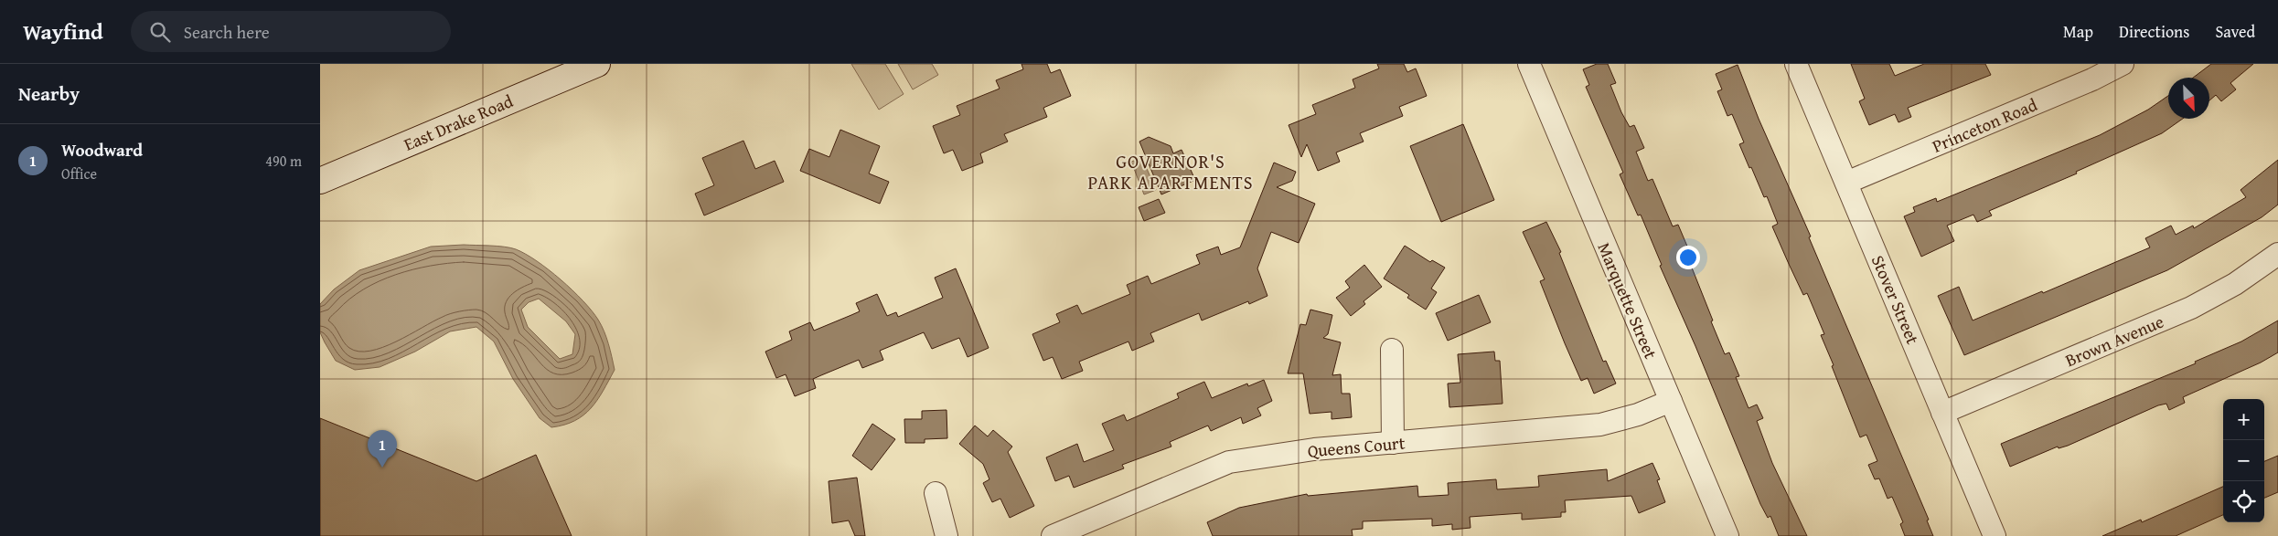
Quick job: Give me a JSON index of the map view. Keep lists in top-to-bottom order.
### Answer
{
  "streets": {
    "main road": ["East Drake Road"],
    "street": [
      "Princeton Road",
      "Stover Street",
      "Marquette Street",
      "Brown Avenue",
      "Queens Court"
    ]
  },
  "crossings": [
    ["Princeton Road", "Stover Street"],
    ["Stover Street", "Brown Avenue"],
    ["Marquette Street", "Queens Court"]
  ],
  "districts": ["GOVERNOR'S PARK APARTMENTS"],
  "north": "bottom right",
  "page": {
    "header": "Wayfind",
    "search": "Search here",
    "nav": ["Map", "Directions", "Saved"],
    "heading": "Nearby",
    "list": [
      {
        "mark": "1",
        "name": "Woodward",
        "note": "Office",
        "value": "490 m"
      }
    ],
    "map_buttons": ["+", "−"],
    "pins": "1"
  }
}
